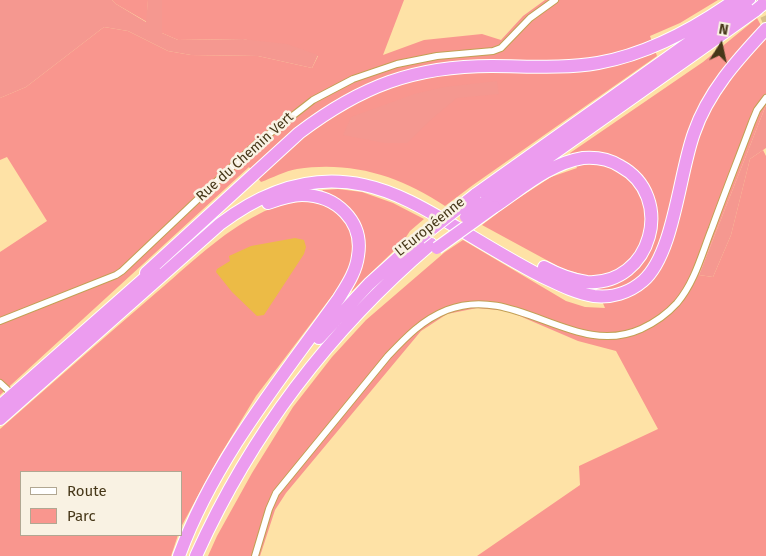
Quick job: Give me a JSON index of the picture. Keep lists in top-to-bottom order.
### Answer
{
  "streets": {
    "highway": ["L'Européenne"],
    "street": ["Rue du Chemin Vert"]
  },
  "legend": ["Route", "Parc"],
  "north": "top"
}
